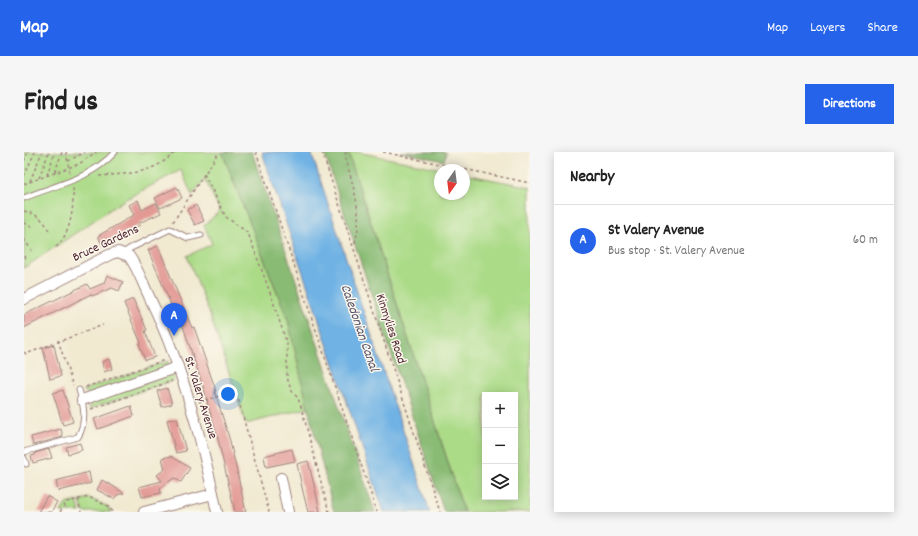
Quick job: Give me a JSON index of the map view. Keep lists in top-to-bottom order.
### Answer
{
  "streets": {
    "street": ["Bruce Gardens", "St. Valery Avenue"],
    "path": ["Kinmylies Road"]
  },
  "crossings": [
    ["Bruce Gardens", "St. Valery Avenue"]
  ],
  "water": ["Caledonian Canal"],
  "north": "bottom",
  "page": {
    "header": "Map",
    "nav": ["Map", "Layers", "Share"],
    "title": "Find us",
    "buttons": "Directions",
    "heading": "Nearby",
    "list": [
      {
        "mark": "A",
        "name": "St Valery Avenue",
        "note": "Bus stop · St. Valery Avenue",
        "value": "60 m"
      }
    ],
    "pins": "A",
    "map_buttons": ["+", "−"]
  }
}
